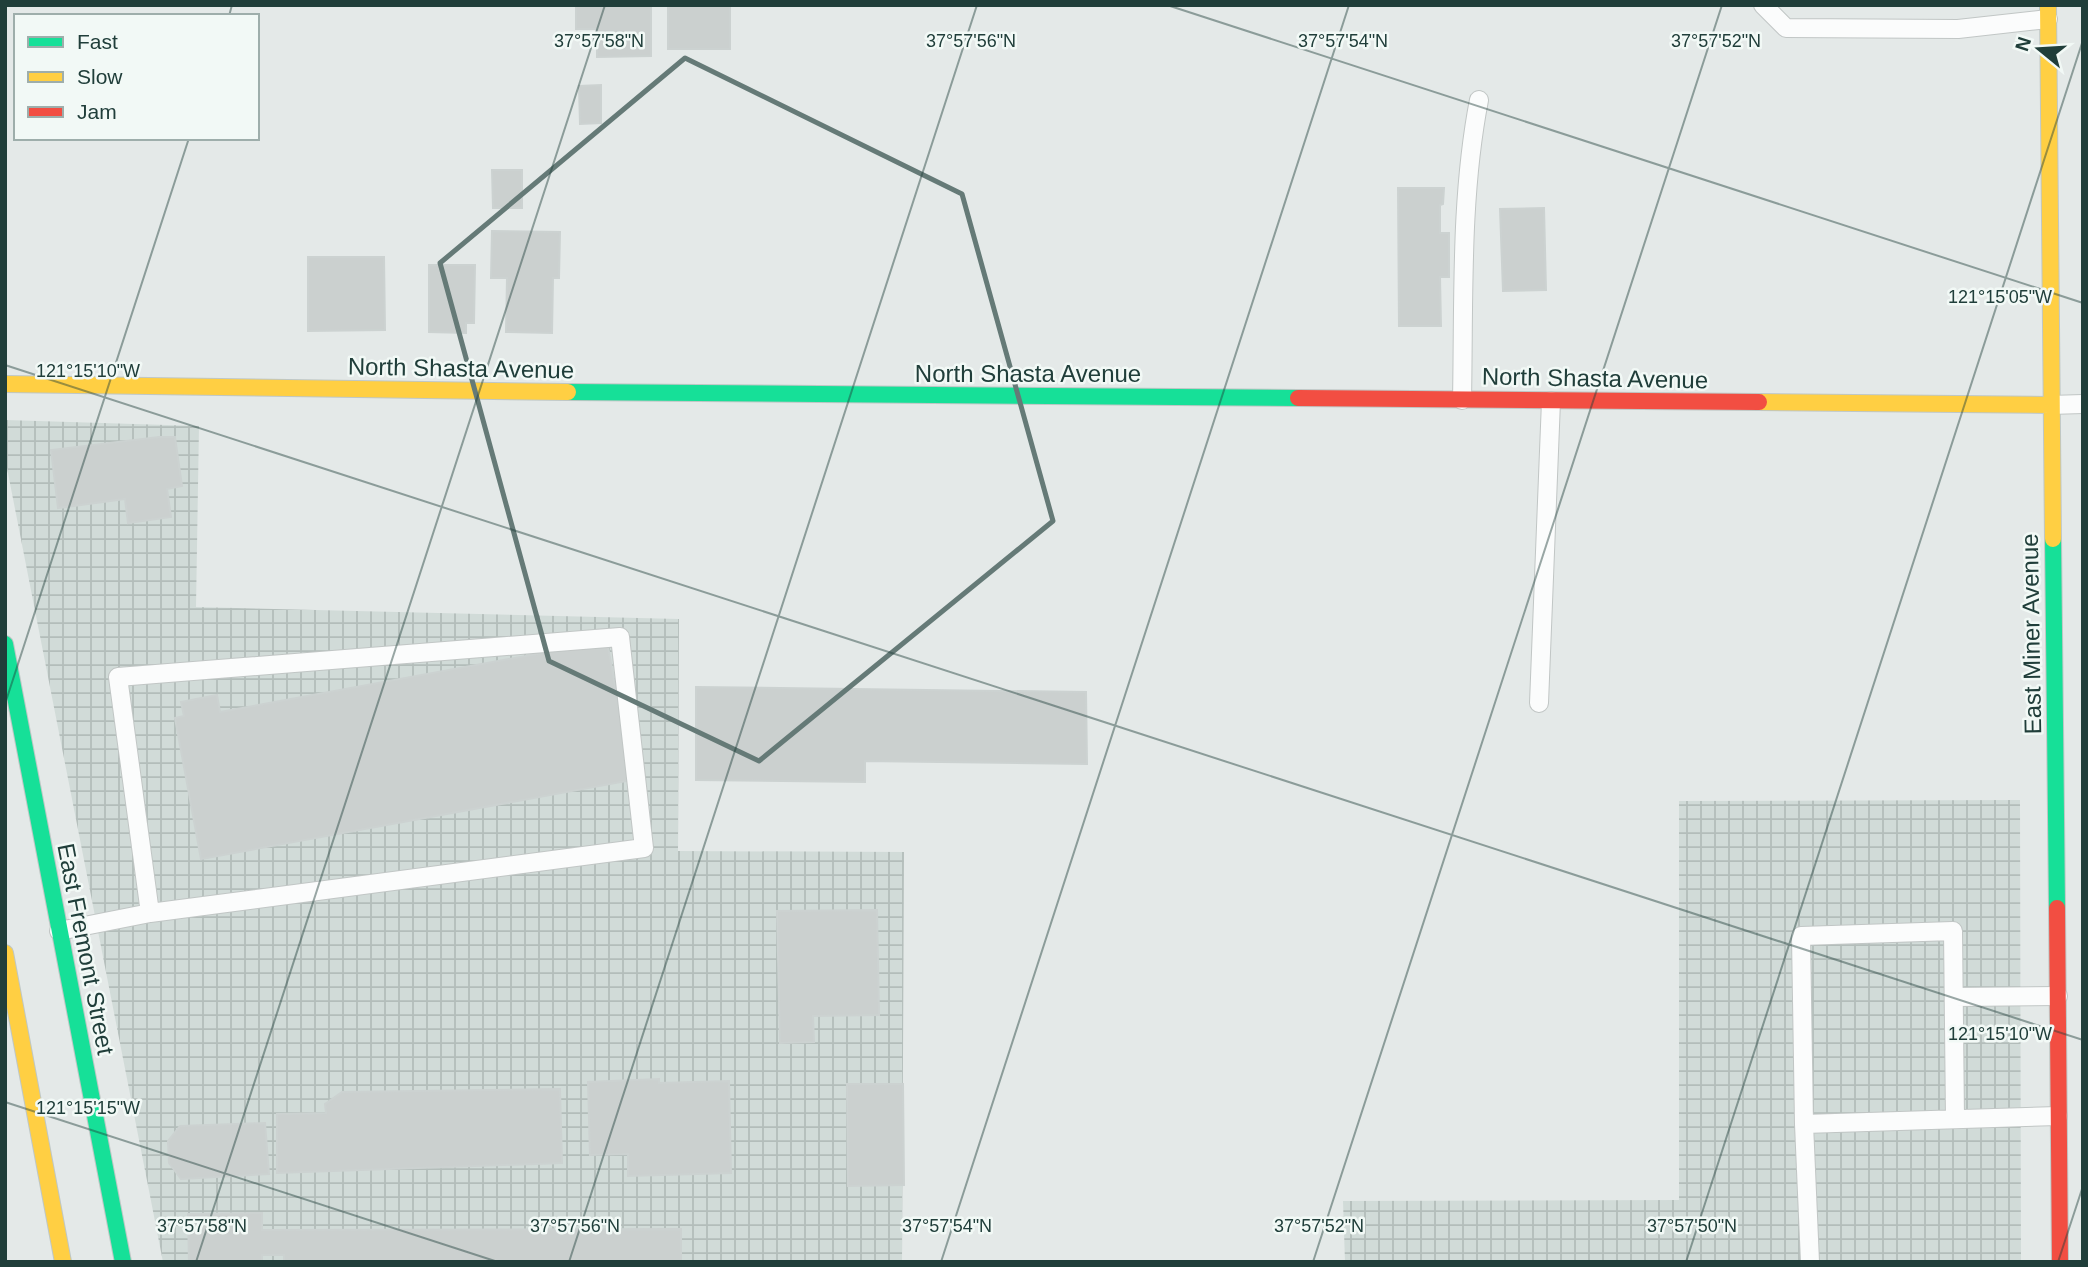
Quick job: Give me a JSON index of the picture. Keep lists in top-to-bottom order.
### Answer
{
  "streets": {
    "street": ["North Shasta Avenue", "East Miner Avenue", "East Fremont Street"]
  },
  "crossings": [
    ["North Shasta Avenue", "East Miner Avenue"]
  ],
  "legend": ["Fast", "Slow", "Jam"],
  "north": "left",
  "coordinates": [
    "37°57'58\"N",
    "37°57'56\"N",
    "37°57'54\"N",
    "37°57'52\"N",
    "121°15'05\"W",
    "121°15'10\"W",
    "121°15'15\"W",
    "37°57'50\"N"
  ]
}
